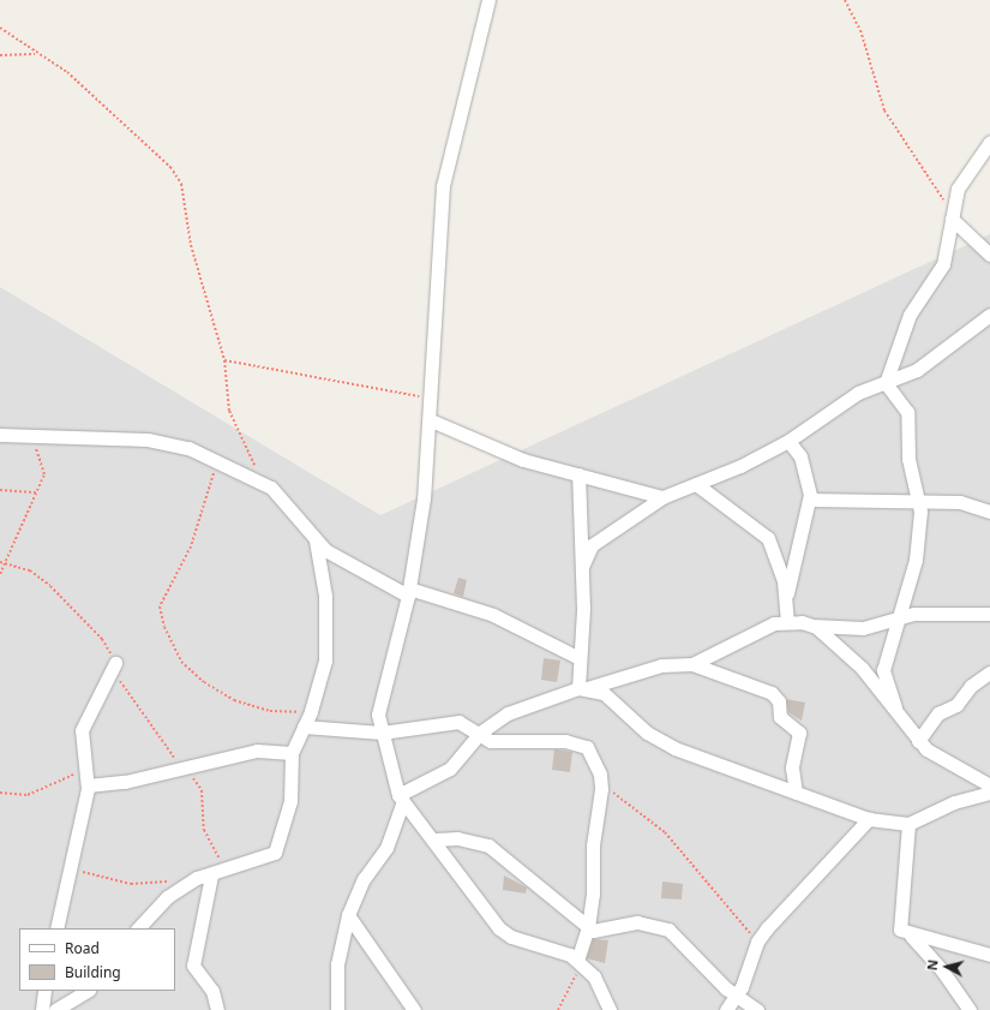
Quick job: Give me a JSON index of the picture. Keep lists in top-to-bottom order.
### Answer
{
  "legend": ["Road", "Building"],
  "north": "left"
}
